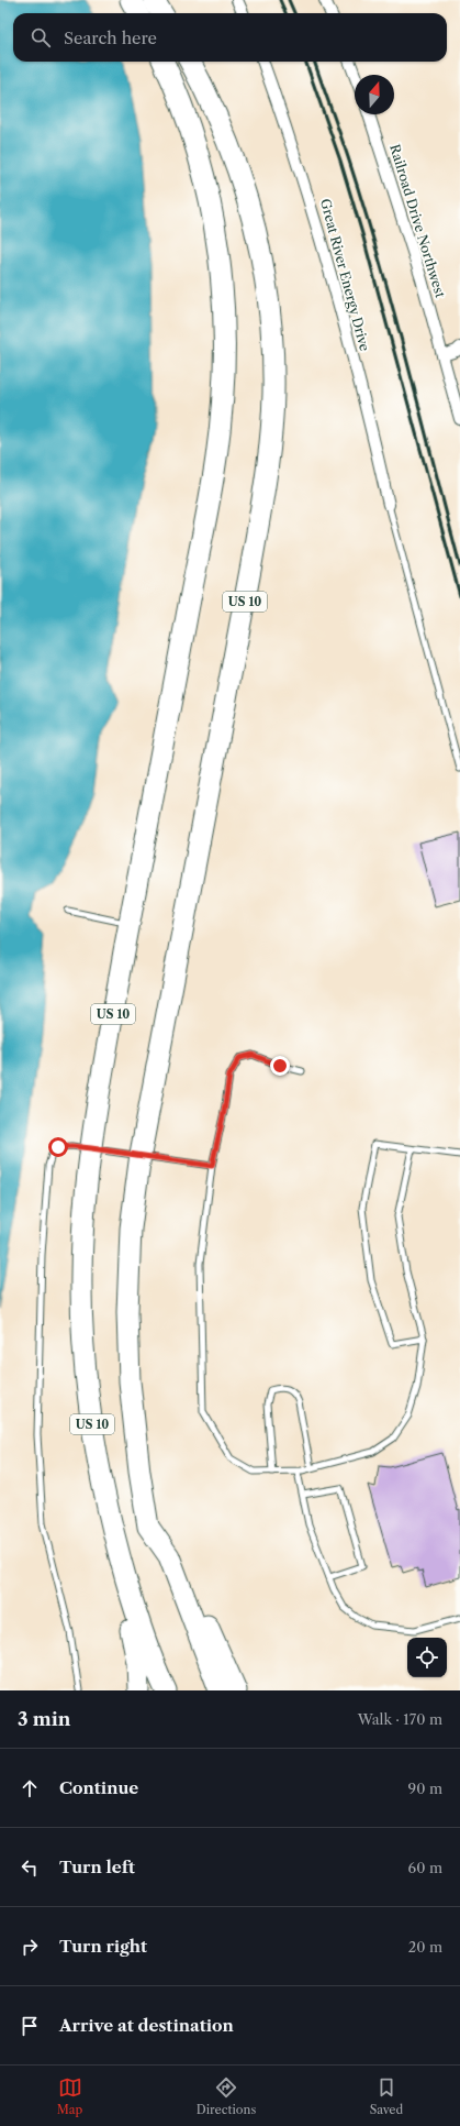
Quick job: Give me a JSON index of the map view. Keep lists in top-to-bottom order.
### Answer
{
  "streets": {
    "highway": ["US 10"],
    "street": ["Railroad Drive Northwest", "Great River Energy Drive"]
  },
  "north": "top",
  "page": {
    "search": "Search here",
    "heading": ["3 min", "Walk · 170 m"],
    "list": [
      ["Continue", "90 m"],
      ["Turn left", "60 m"],
      ["Turn right", "20 m"],
      "Arrive at destination"
    ],
    "nav": ["Map", "Directions", "Saved"]
  }
}
